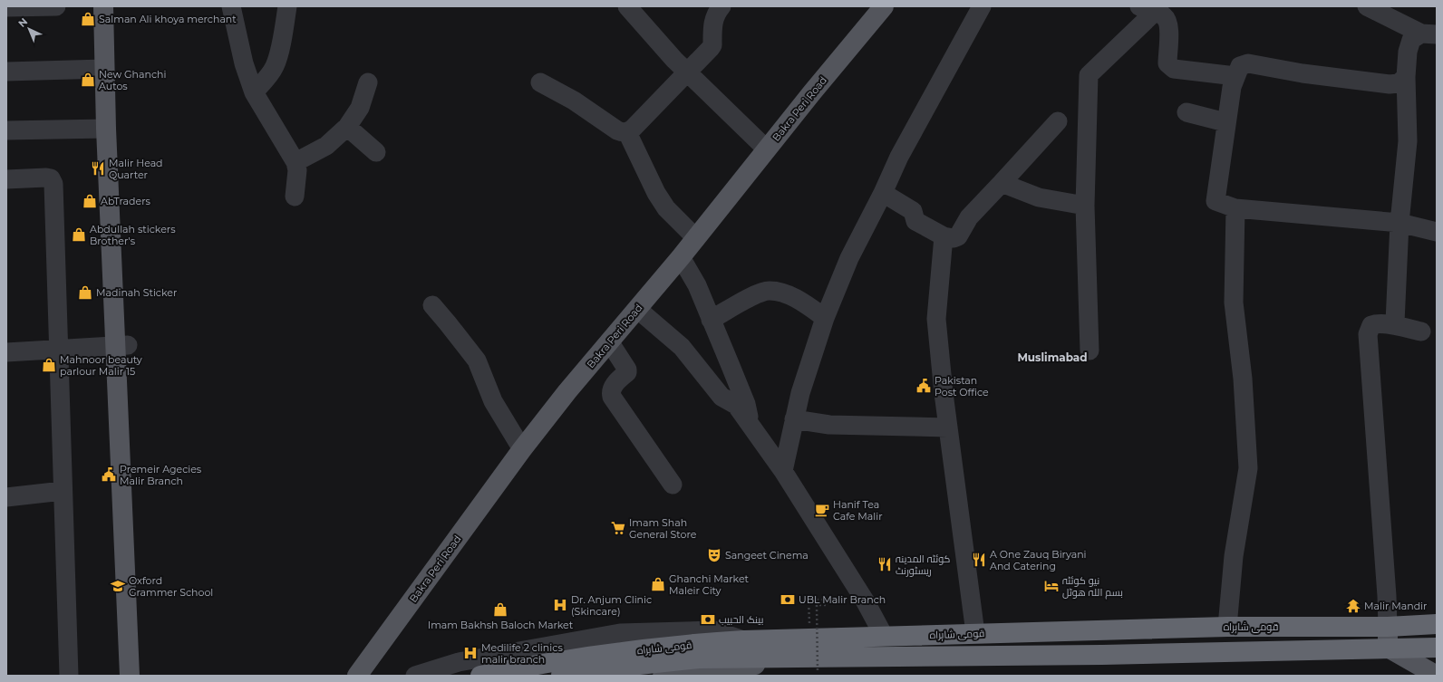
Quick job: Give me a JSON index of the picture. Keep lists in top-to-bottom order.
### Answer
{
  "streets": {
    "highway": ["قومی شاہراہ"],
    "main road": ["Bakra Peri Road"]
  },
  "districts": ["Muslimabad"],
  "places": {
    "shop": [
      "Salman Ali khoya merchant",
      "New Ghanchi Autos",
      "AbTraders",
      "Abdullah stickers Brother's",
      "Madinah Sticker",
      "Mahnoor beauty parlour Malir 15",
      "Ghanchi Market Maleir City",
      "Imam Bakhsh Baloch Market"
    ],
    "restaurant": ["Malir Head Quarter", "A One Zauq Biryani And Catering", "کوئٹہ المدینہ ریسٹورنٹ"],
    "public building": ["Pakistan Post Office", "Premeir Agecies Malir Branch"],
    "cafe": ["Hanif Tea Cafe Malir"],
    "supermarket": ["Imam Shah General Store"],
    "theatre": ["Sangeet Cinema"],
    "school or university": ["Oxford Grammer School"],
    "hotel": ["نیو کوئٹہ بسم اللہ ھوٹل"],
    "bank": ["UBL Malir Branch", "بينک الحبيب"],
    "hospital": ["Dr. Anjum Clinic (Skincare)", "Medilife 2 clinics malir branch"],
    "temple": ["Malir Mandir"]
  },
  "north": "top left"
}
